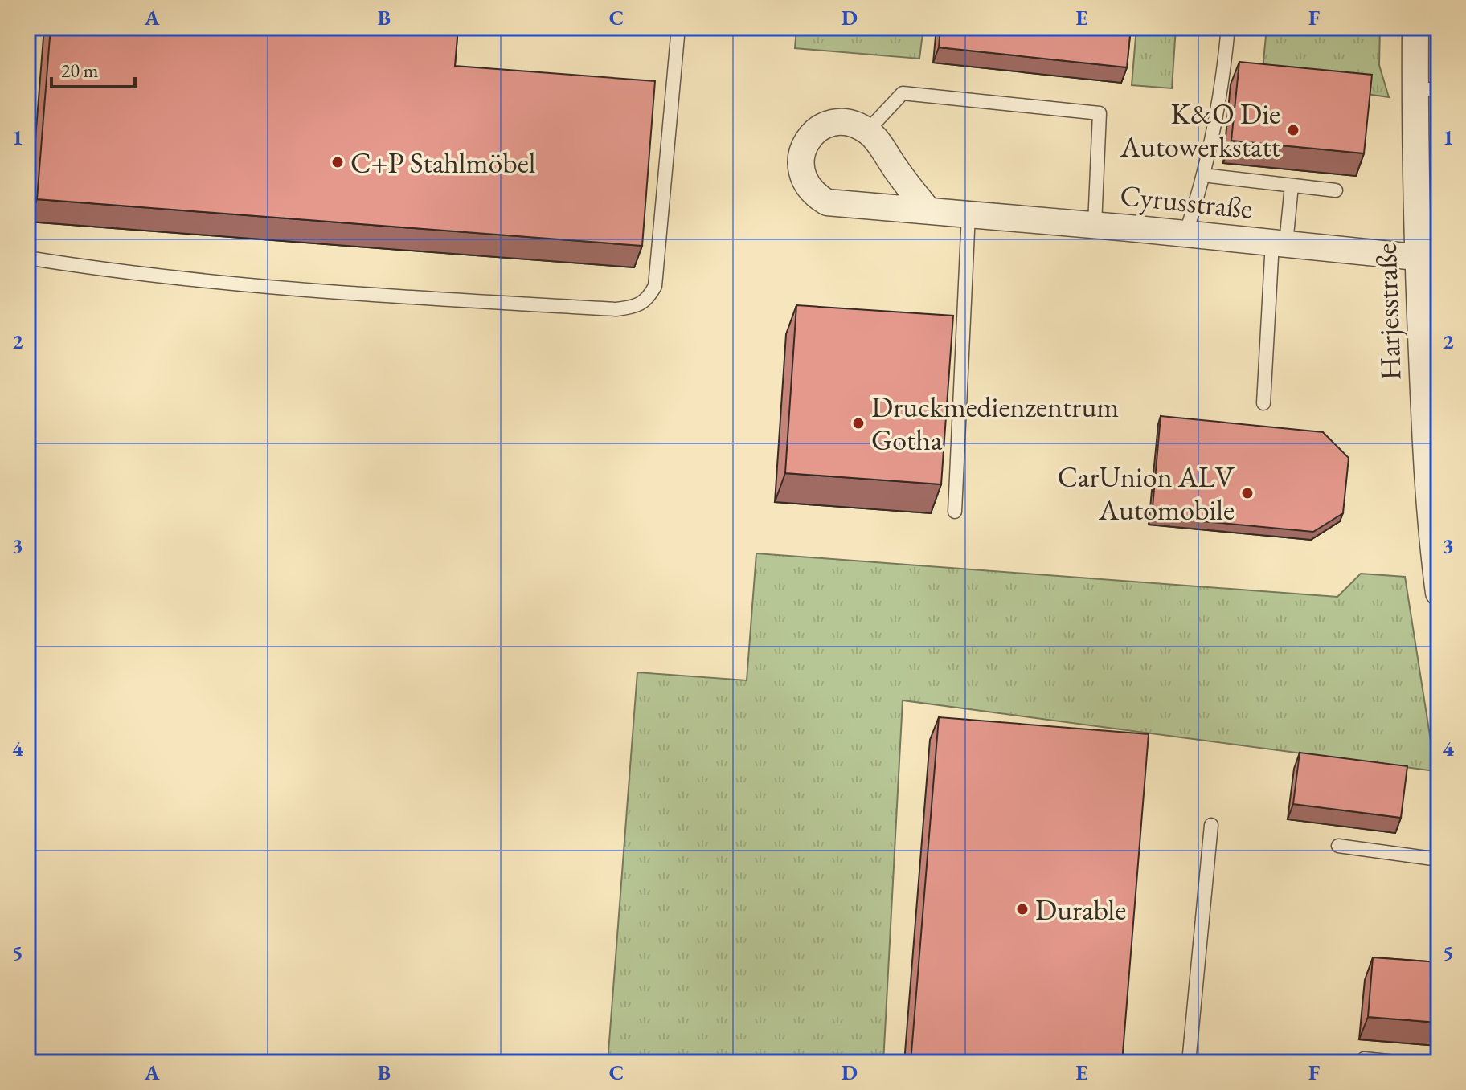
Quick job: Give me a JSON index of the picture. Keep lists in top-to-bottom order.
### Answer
{
  "streets": {
    "street": ["Cyrusstraße", "Harjesstraße"]
  },
  "crossings": [
    ["Cyrusstraße", "Harjesstraße"]
  ],
  "places": [
    "K&O Die Autowerkstatt",
    "C+P Stahlmöbel",
    "Druckmedienzentrum Gotha",
    "CarUnion ALV Automobile",
    "Durable"
  ],
  "scale_bar": "20 m",
  "grid": {
    "columns": [
      "A",
      "B",
      "C",
      "D",
      "E",
      "F"
    ],
    "rows": [
      "1",
      "2",
      "3",
      "4",
      "5"
    ]
  }
}
